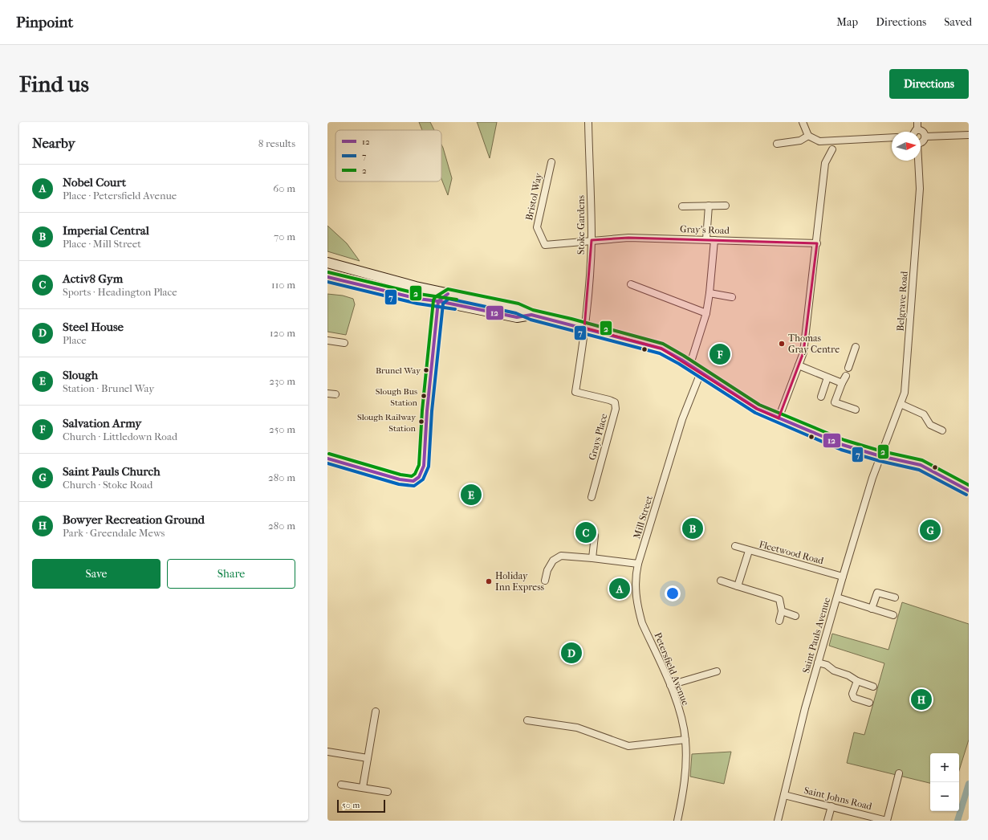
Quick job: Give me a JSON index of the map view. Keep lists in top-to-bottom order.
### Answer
{
  "streets": {
    "street": [
      "Bristol Way",
      "Stoke Gardens",
      "Gray's Road",
      "Belgrave Road",
      "Grays Place",
      "Mill Street",
      "Fleetwood Road",
      "Saint Pauls Avenue",
      "Petersfield Avenue",
      "Saint Johns Road"
    ]
  },
  "crossings": [
    ["Bristol Way", "Stoke Gardens"],
    ["Bristol Way", "Gray's Road"],
    ["Stoke Gardens", "Gray's Road"],
    ["Stoke Gardens", "Grays Place"],
    ["Belgrave Road", "Saint Pauls Avenue"],
    ["Mill Street", "Petersfield Avenue"],
    ["Fleetwood Road", "Saint Pauls Avenue"],
    ["Saint Pauls Avenue", "Saint Johns Road"]
  ],
  "places": [
    "Thomas Gray Centre",
    "Brunel Way",
    "Slough Bus Station",
    "Slough Railway Station",
    "Holiday Inn Express"
  ],
  "lines": ["transit line 2", "transit line 12", "transit line 7"],
  "legend": ["12", "7", "2"],
  "scale_bar": "50 m",
  "north": "right",
  "page": {
    "header": "Pinpoint",
    "nav": ["Map", "Directions", "Saved"],
    "buttons": [
      "Directions",
      ["Save", "Share"]
    ],
    "title": "Find us",
    "heading": ["Nearby", "8 results"],
    "list": [
      {
        "mark": "A",
        "name": "Nobel Court",
        "note": "Place · Petersfield Avenue",
        "value": "60 m"
      },
      {
        "mark": "B",
        "name": "Imperial Central",
        "note": "Place · Mill Street",
        "value": "70 m"
      },
      {
        "mark": "C",
        "name": "Activ8 Gym",
        "note": "Sports · Headington Place",
        "value": "110 m"
      },
      {
        "mark": "D",
        "name": "Steel House",
        "note": "Place",
        "value": "120 m"
      },
      {
        "mark": "E",
        "name": "Slough",
        "note": "Station · Brunel Way",
        "value": "230 m"
      },
      {
        "mark": "F",
        "name": "Salvation Army",
        "note": "Church · Littledown Road",
        "value": "250 m"
      },
      {
        "mark": "G",
        "name": "Saint Pauls Church",
        "note": "Church · Stoke Road",
        "value": "280 m"
      },
      {
        "mark": "H",
        "name": "Bowyer Recreation Ground",
        "note": "Park · Greendale Mews",
        "value": "280 m"
      }
    ],
    "pins": [
      "F",
      "E",
      "B",
      "G",
      "C",
      "A",
      "D",
      "H"
    ],
    "map_buttons": ["+", "−"],
    "scale": "50 m"
  }
}
